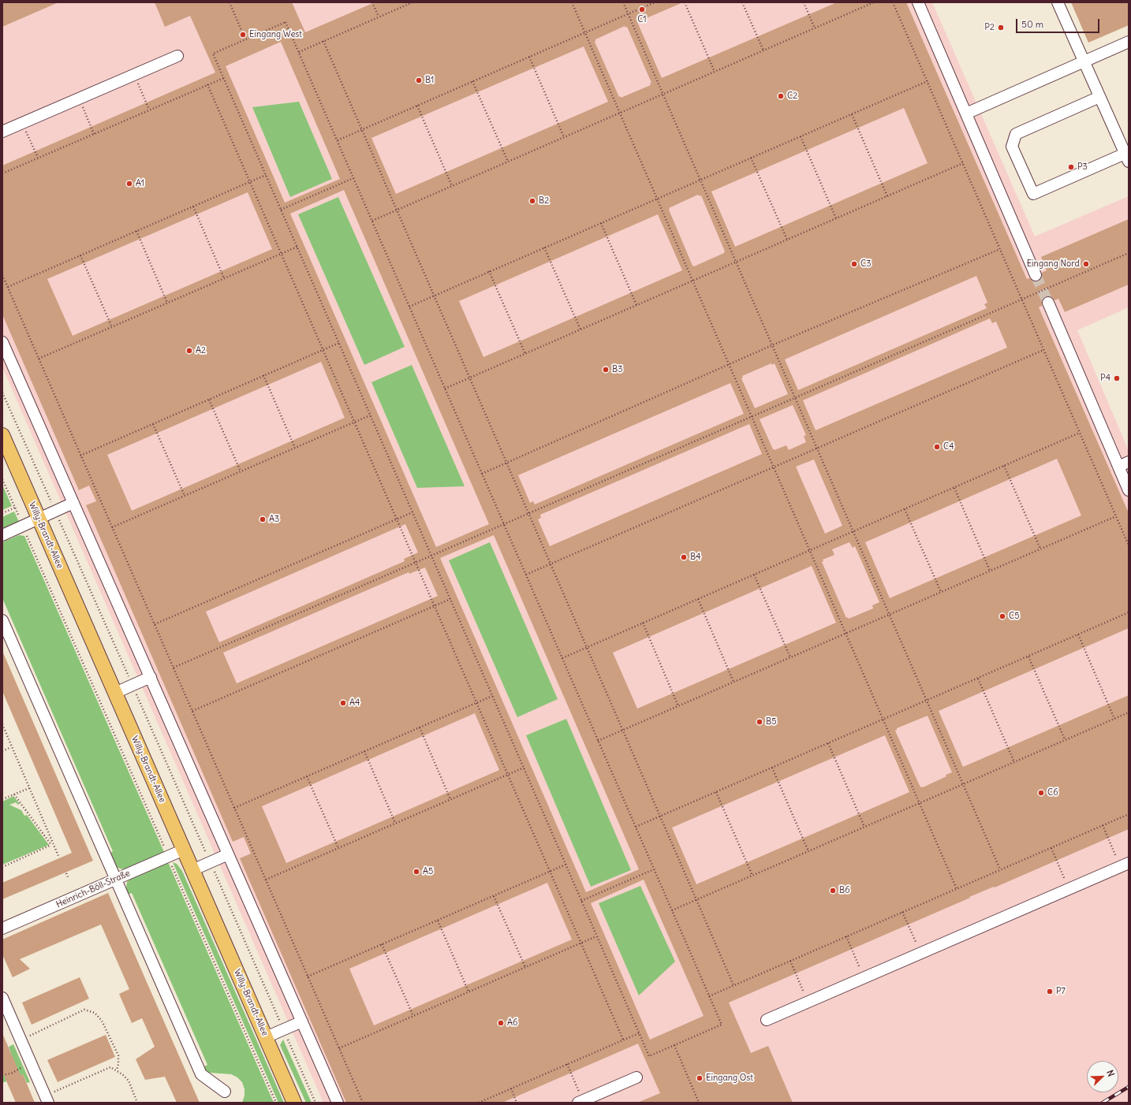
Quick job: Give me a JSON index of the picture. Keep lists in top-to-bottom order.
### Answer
{
  "streets": {
    "main road": ["Willy-Brandt-Allee"],
    "street": ["Heinrich-Böll-Straße"]
  },
  "crossings": [
    ["Willy-Brandt-Allee", "Heinrich-Böll-Straße"]
  ],
  "places": [
    "C1",
    "P2",
    "Eingang West",
    "B1",
    "C2",
    "P3",
    "A1",
    "B2",
    "C3",
    "Eingang Nord",
    "A2",
    "B3",
    "P4",
    "C4",
    "A3",
    "B4",
    "C5",
    "A4",
    "B5",
    "C6",
    "A5",
    "B6",
    "P7",
    "A6",
    "Eingang Ost"
  ],
  "scale_bar": "50 m",
  "north": "top right"
}
